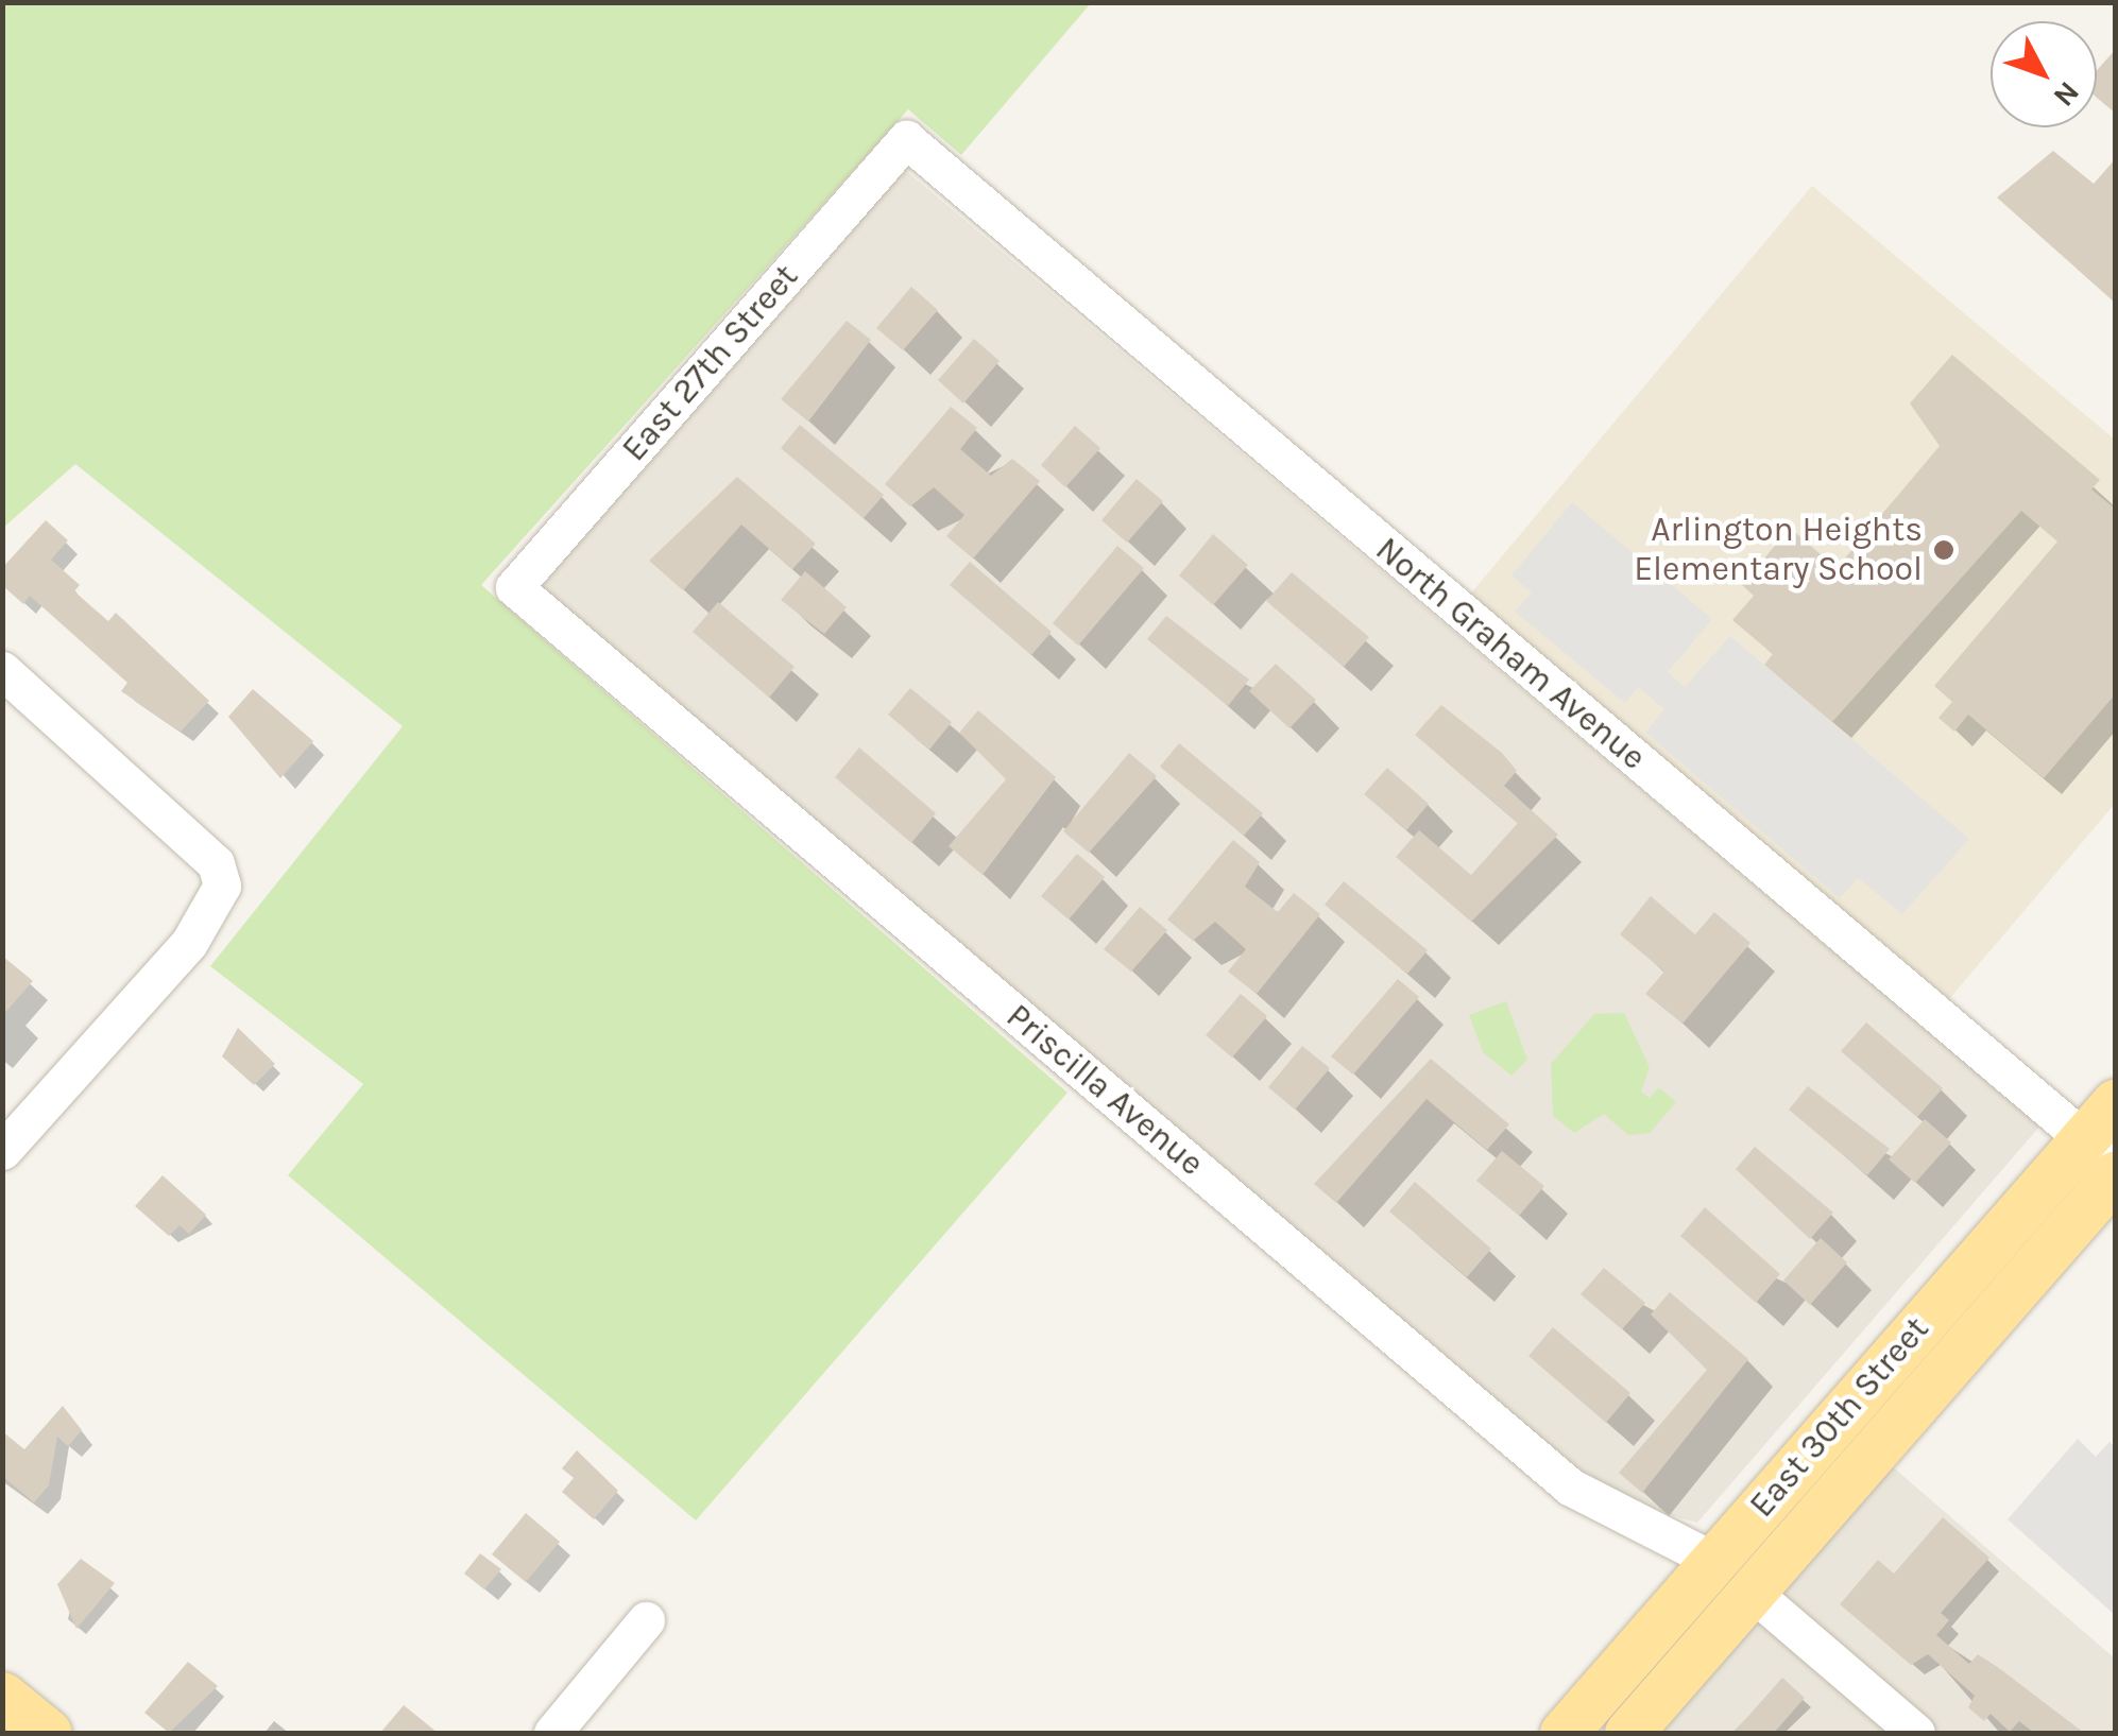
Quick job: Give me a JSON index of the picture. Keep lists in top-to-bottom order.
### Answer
{
  "streets": {
    "main road": ["East 30th Street"],
    "street": ["East 27th Street", "North Graham Avenue", "Priscilla Avenue"]
  },
  "crossings": [
    ["East 27th Street", "North Graham Avenue"],
    ["East 27th Street", "Priscilla Avenue"],
    ["North Graham Avenue", "East 30th Street"],
    ["Priscilla Avenue", "East 30th Street"]
  ],
  "places": ["Arlington Heights Elementary School"],
  "north": "bottom right"
}
